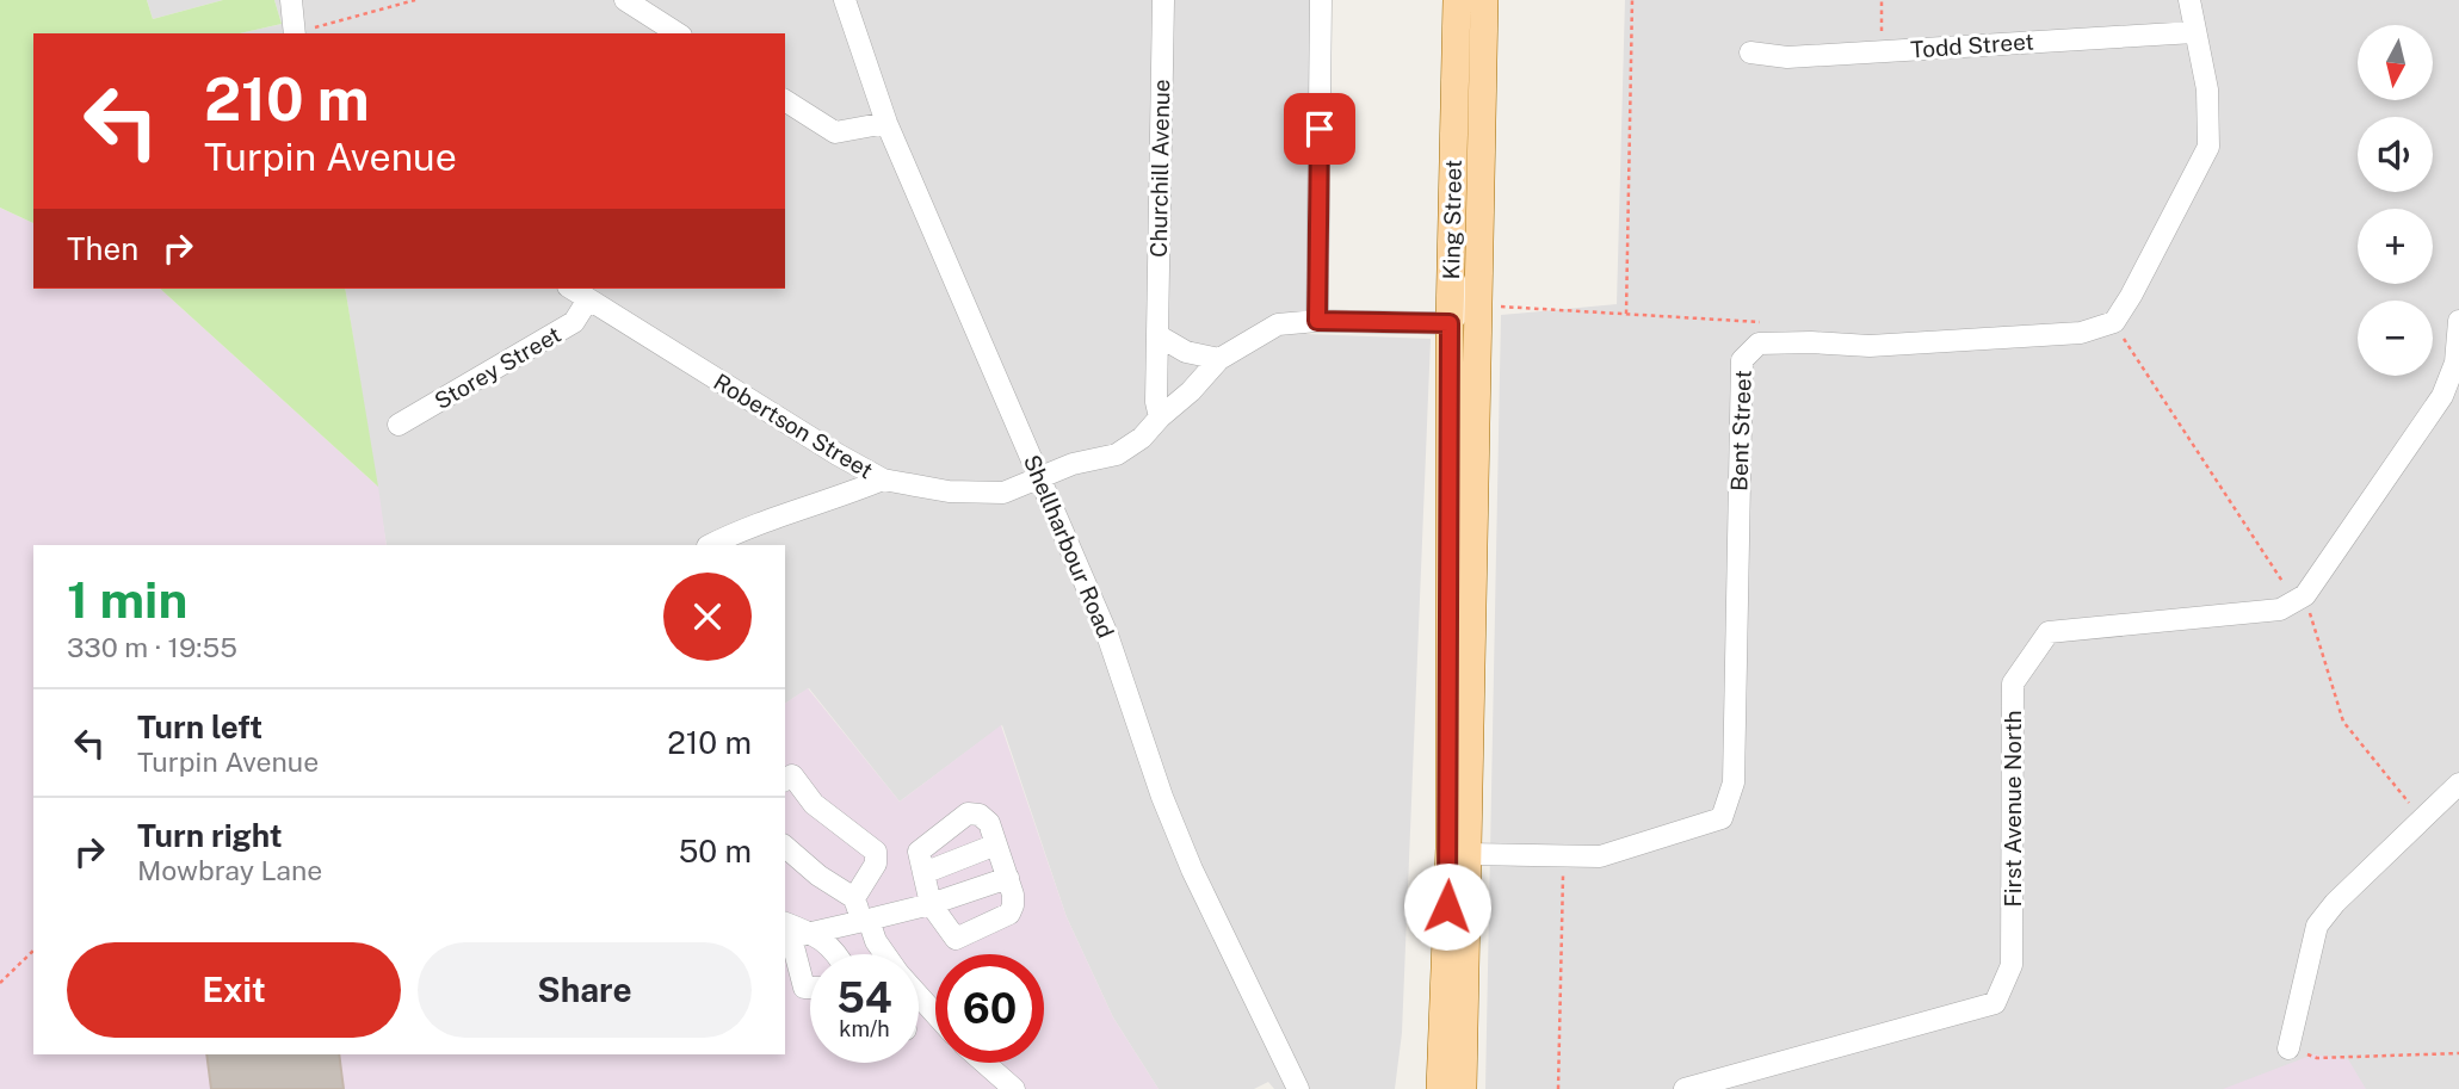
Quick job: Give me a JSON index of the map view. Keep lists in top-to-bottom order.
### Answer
{
  "streets": {
    "main road": ["King Street"],
    "street": [
      "Todd Street",
      "Churchill Avenue",
      "Storey Street",
      "Robertson Street",
      "Bent Street",
      "Shellharbour Road",
      "First Avenue North"
    ]
  },
  "crossings": [
    ["Todd Street", "Bent Street"],
    ["Churchill Avenue", "Robertson Street"],
    ["King Street", "Robertson Street"],
    ["King Street", "Bent Street"],
    ["Storey Street", "Robertson Street"],
    ["Robertson Street", "Shellharbour Road"]
  ],
  "north": "bottom",
  "page": {
    "map_buttons": ["+", "−"],
    "turn": ["210 m", "Turpin Avenue"],
    "then": "Then",
    "heading": ["1 min", "330 m · 19:55"],
    "list": [
      {
        "name": "Turn left",
        "note": "Turpin Avenue",
        "value": "210 m"
      },
      {
        "name": "Turn right",
        "note": "Mowbray Lane",
        "value": "50 m"
      }
    ],
    "buttons": ["Exit", "Share"],
    "speed": "54 km/h",
    "limit": "60"
  }
}
